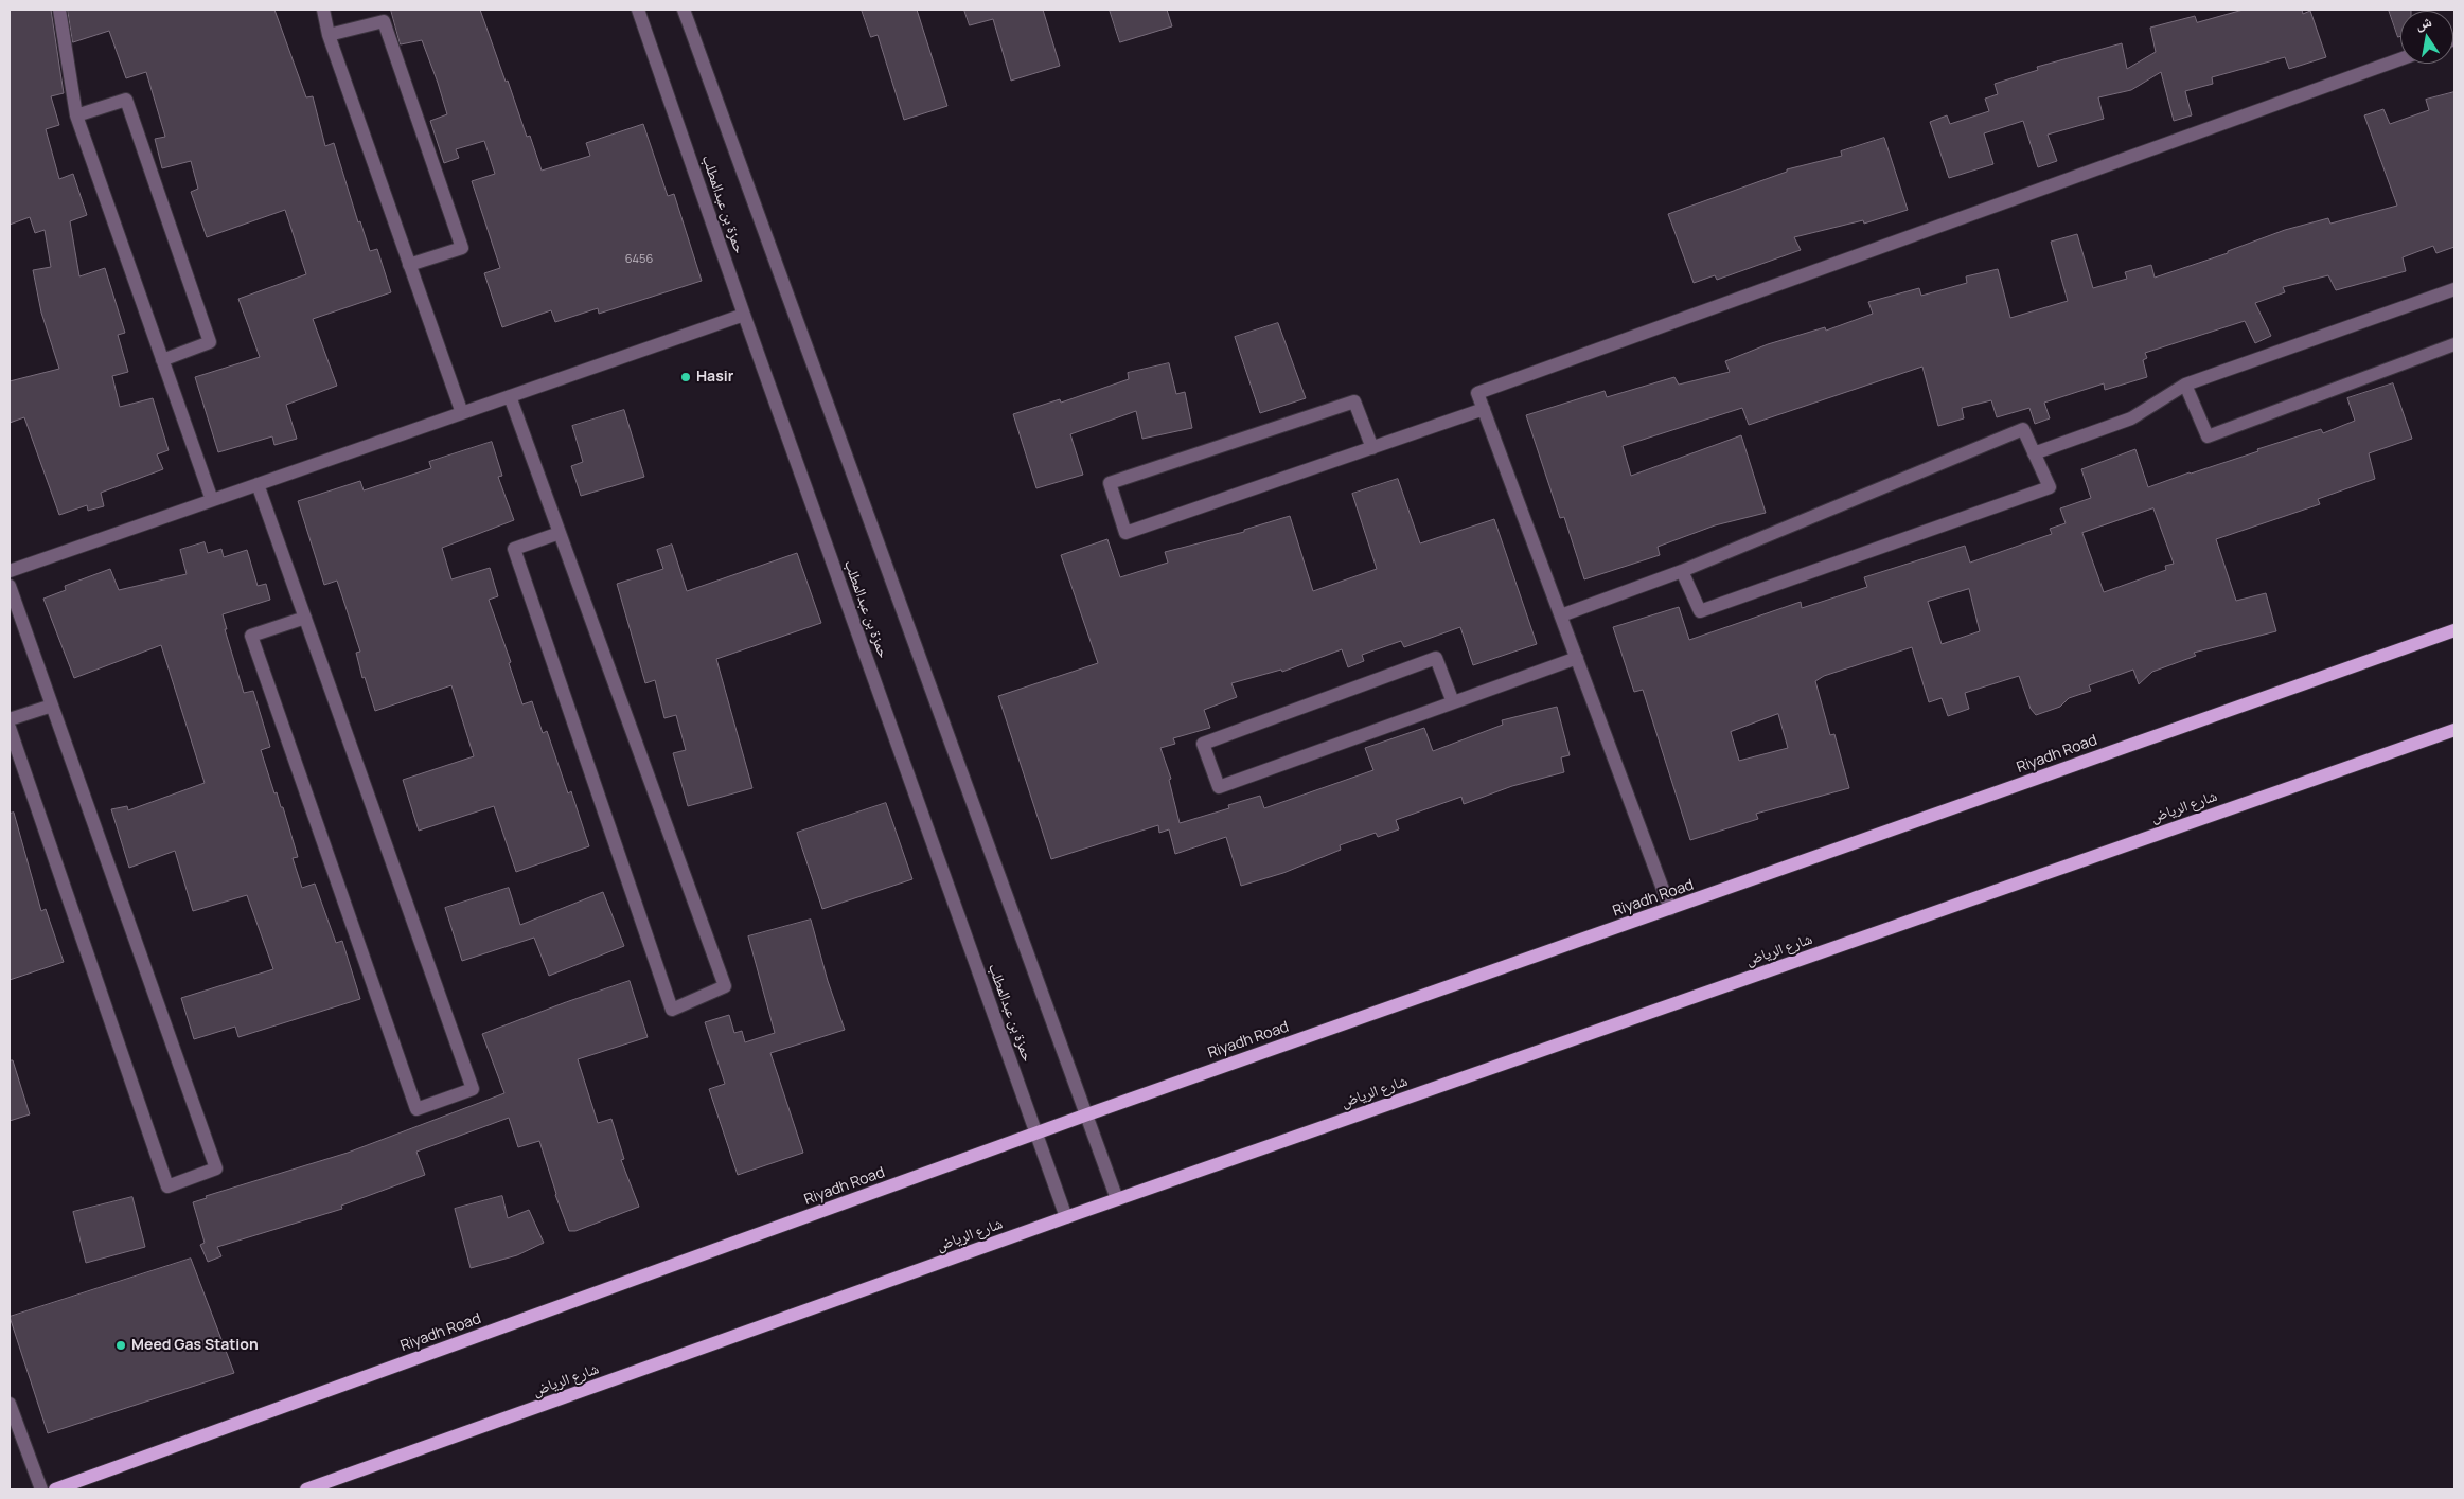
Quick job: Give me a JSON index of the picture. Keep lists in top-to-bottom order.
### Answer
{
  "streets": {
    "main road": ["Riyadh Road", "شارع الرياض"],
    "street": ["حمزة بن عبدالمطلب"]
  },
  "crossings": [
    ["حمزة بن عبدالمطلب", "Riyadh Road"],
    ["حمزة بن عبدالمطلب", "شارع الرياض"]
  ],
  "places": ["Hasir", "Meed Gas Station"],
  "house_numbers": ["6456"],
  "north": "top"
}
